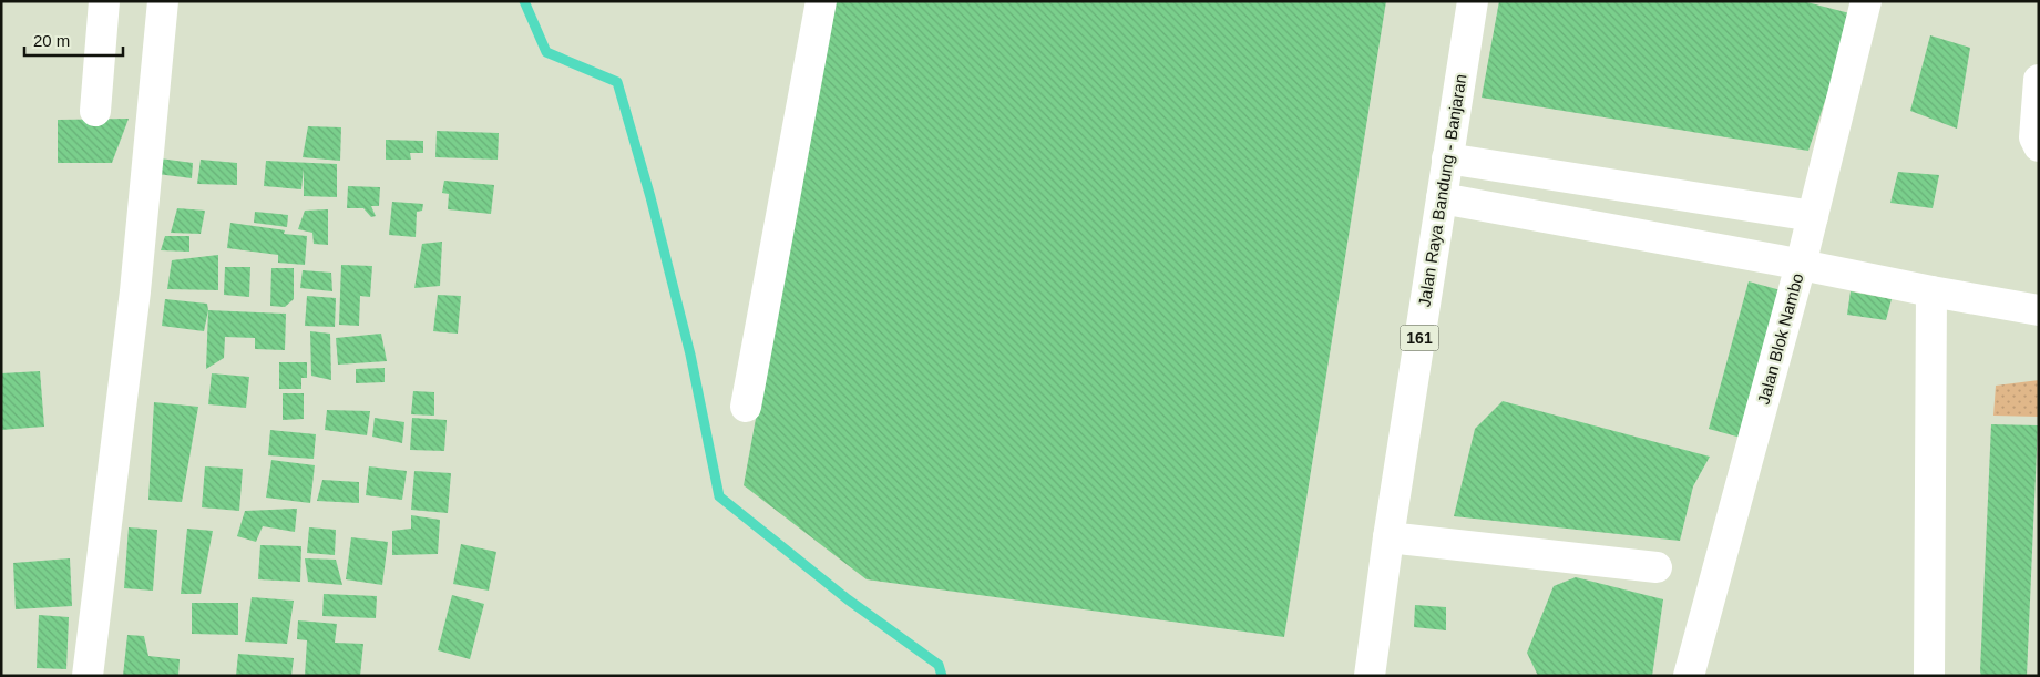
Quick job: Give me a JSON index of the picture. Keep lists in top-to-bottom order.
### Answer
{
  "streets": {
    "street": ["Jalan Raya Bandung - Banjaran", "161", "Jalan Blok Nambo"]
  },
  "scale_bar": "20 m"
}
